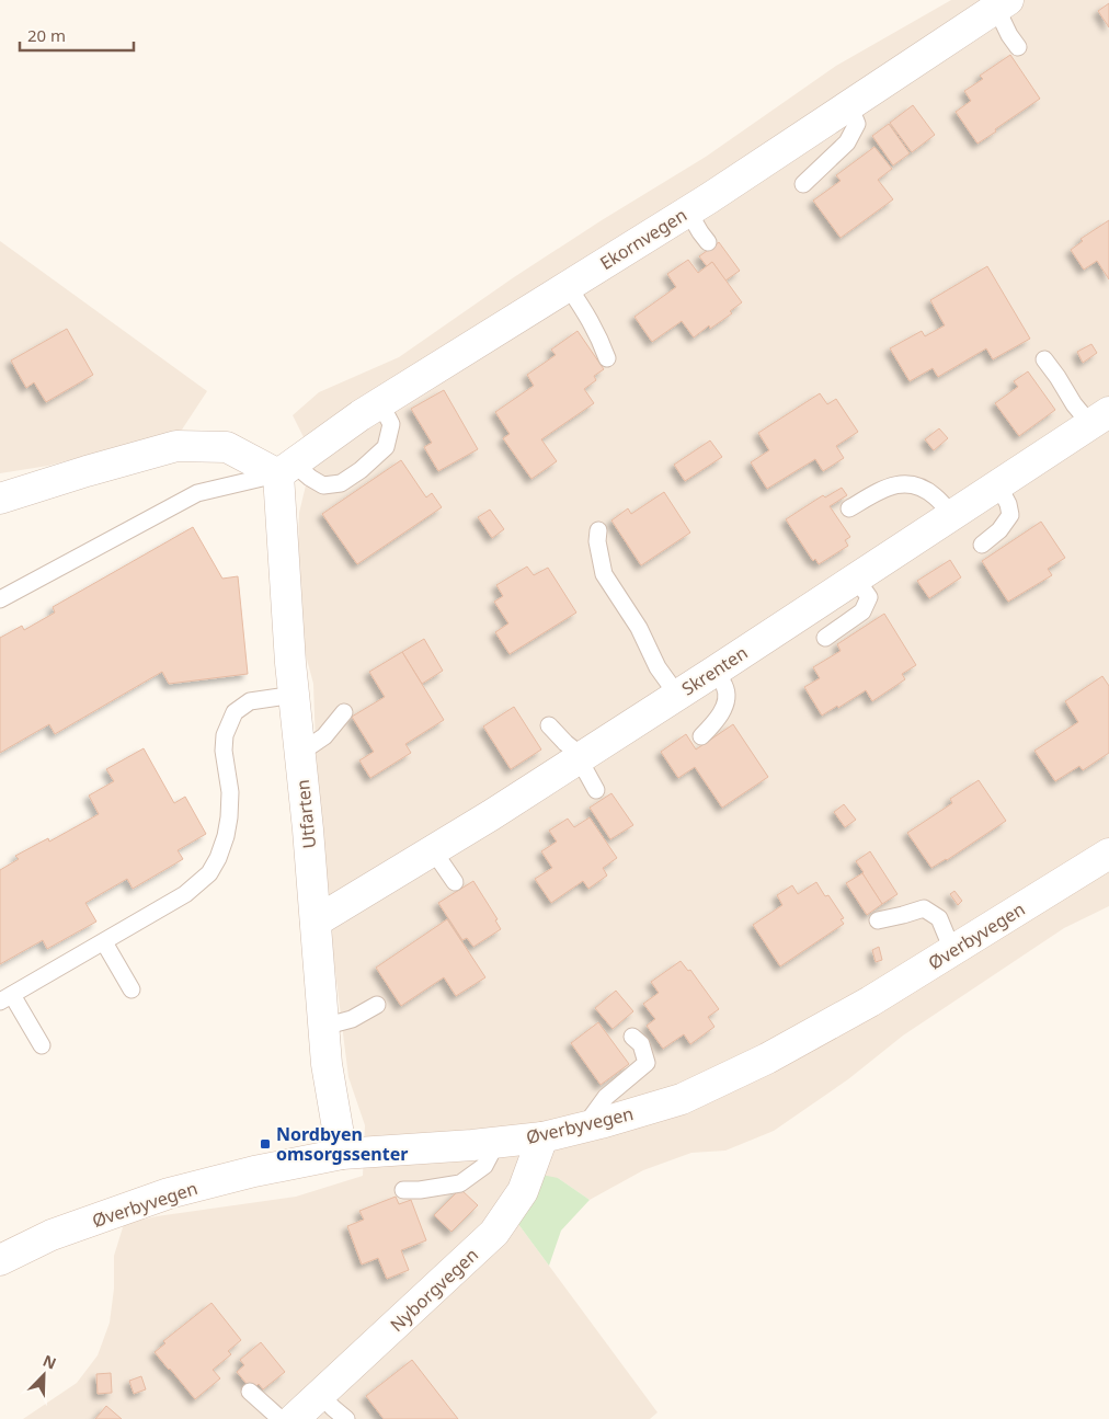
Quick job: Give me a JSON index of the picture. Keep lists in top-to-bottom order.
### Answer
{
  "streets": {
    "street": [
      "Ekornvegen",
      "Skrenten",
      "Utfarten",
      "Øverbyvegen",
      "Nyborgvegen"
    ]
  },
  "crossings": [
    ["Ekornvegen", "Utfarten"],
    ["Skrenten", "Utfarten"],
    ["Utfarten", "Øverbyvegen"],
    ["Øverbyvegen", "Nyborgvegen"]
  ],
  "places": {
    "transit": ["Nordbyen omsorgssenter"]
  },
  "scale_bar": "20 m",
  "north": "top right"
}
